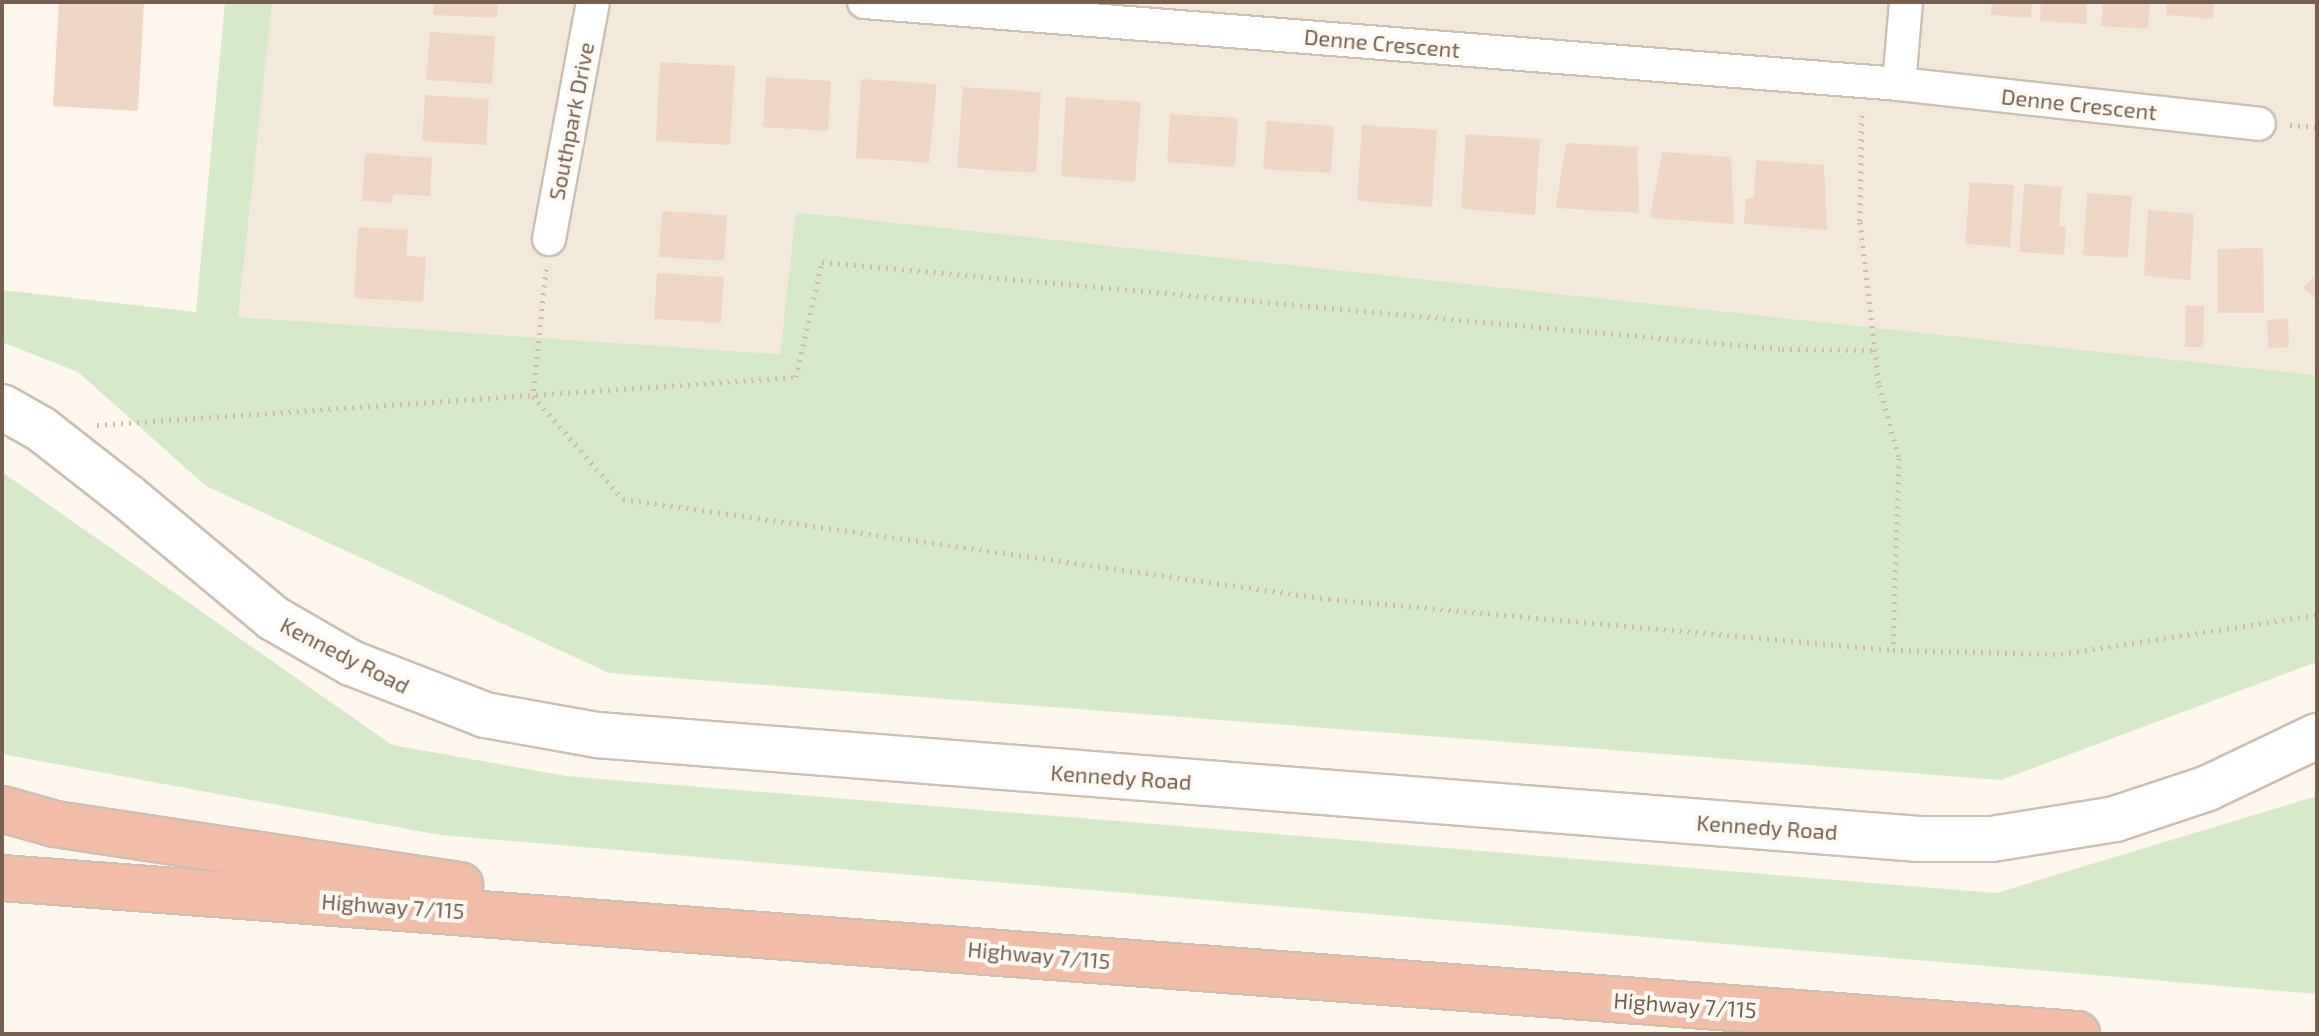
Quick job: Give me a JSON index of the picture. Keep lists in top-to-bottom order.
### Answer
{
  "streets": {
    "highway": ["Highway 7/115"],
    "street": ["Denne Crescent", "Southpark Drive", "Kennedy Road"]
  }
}
